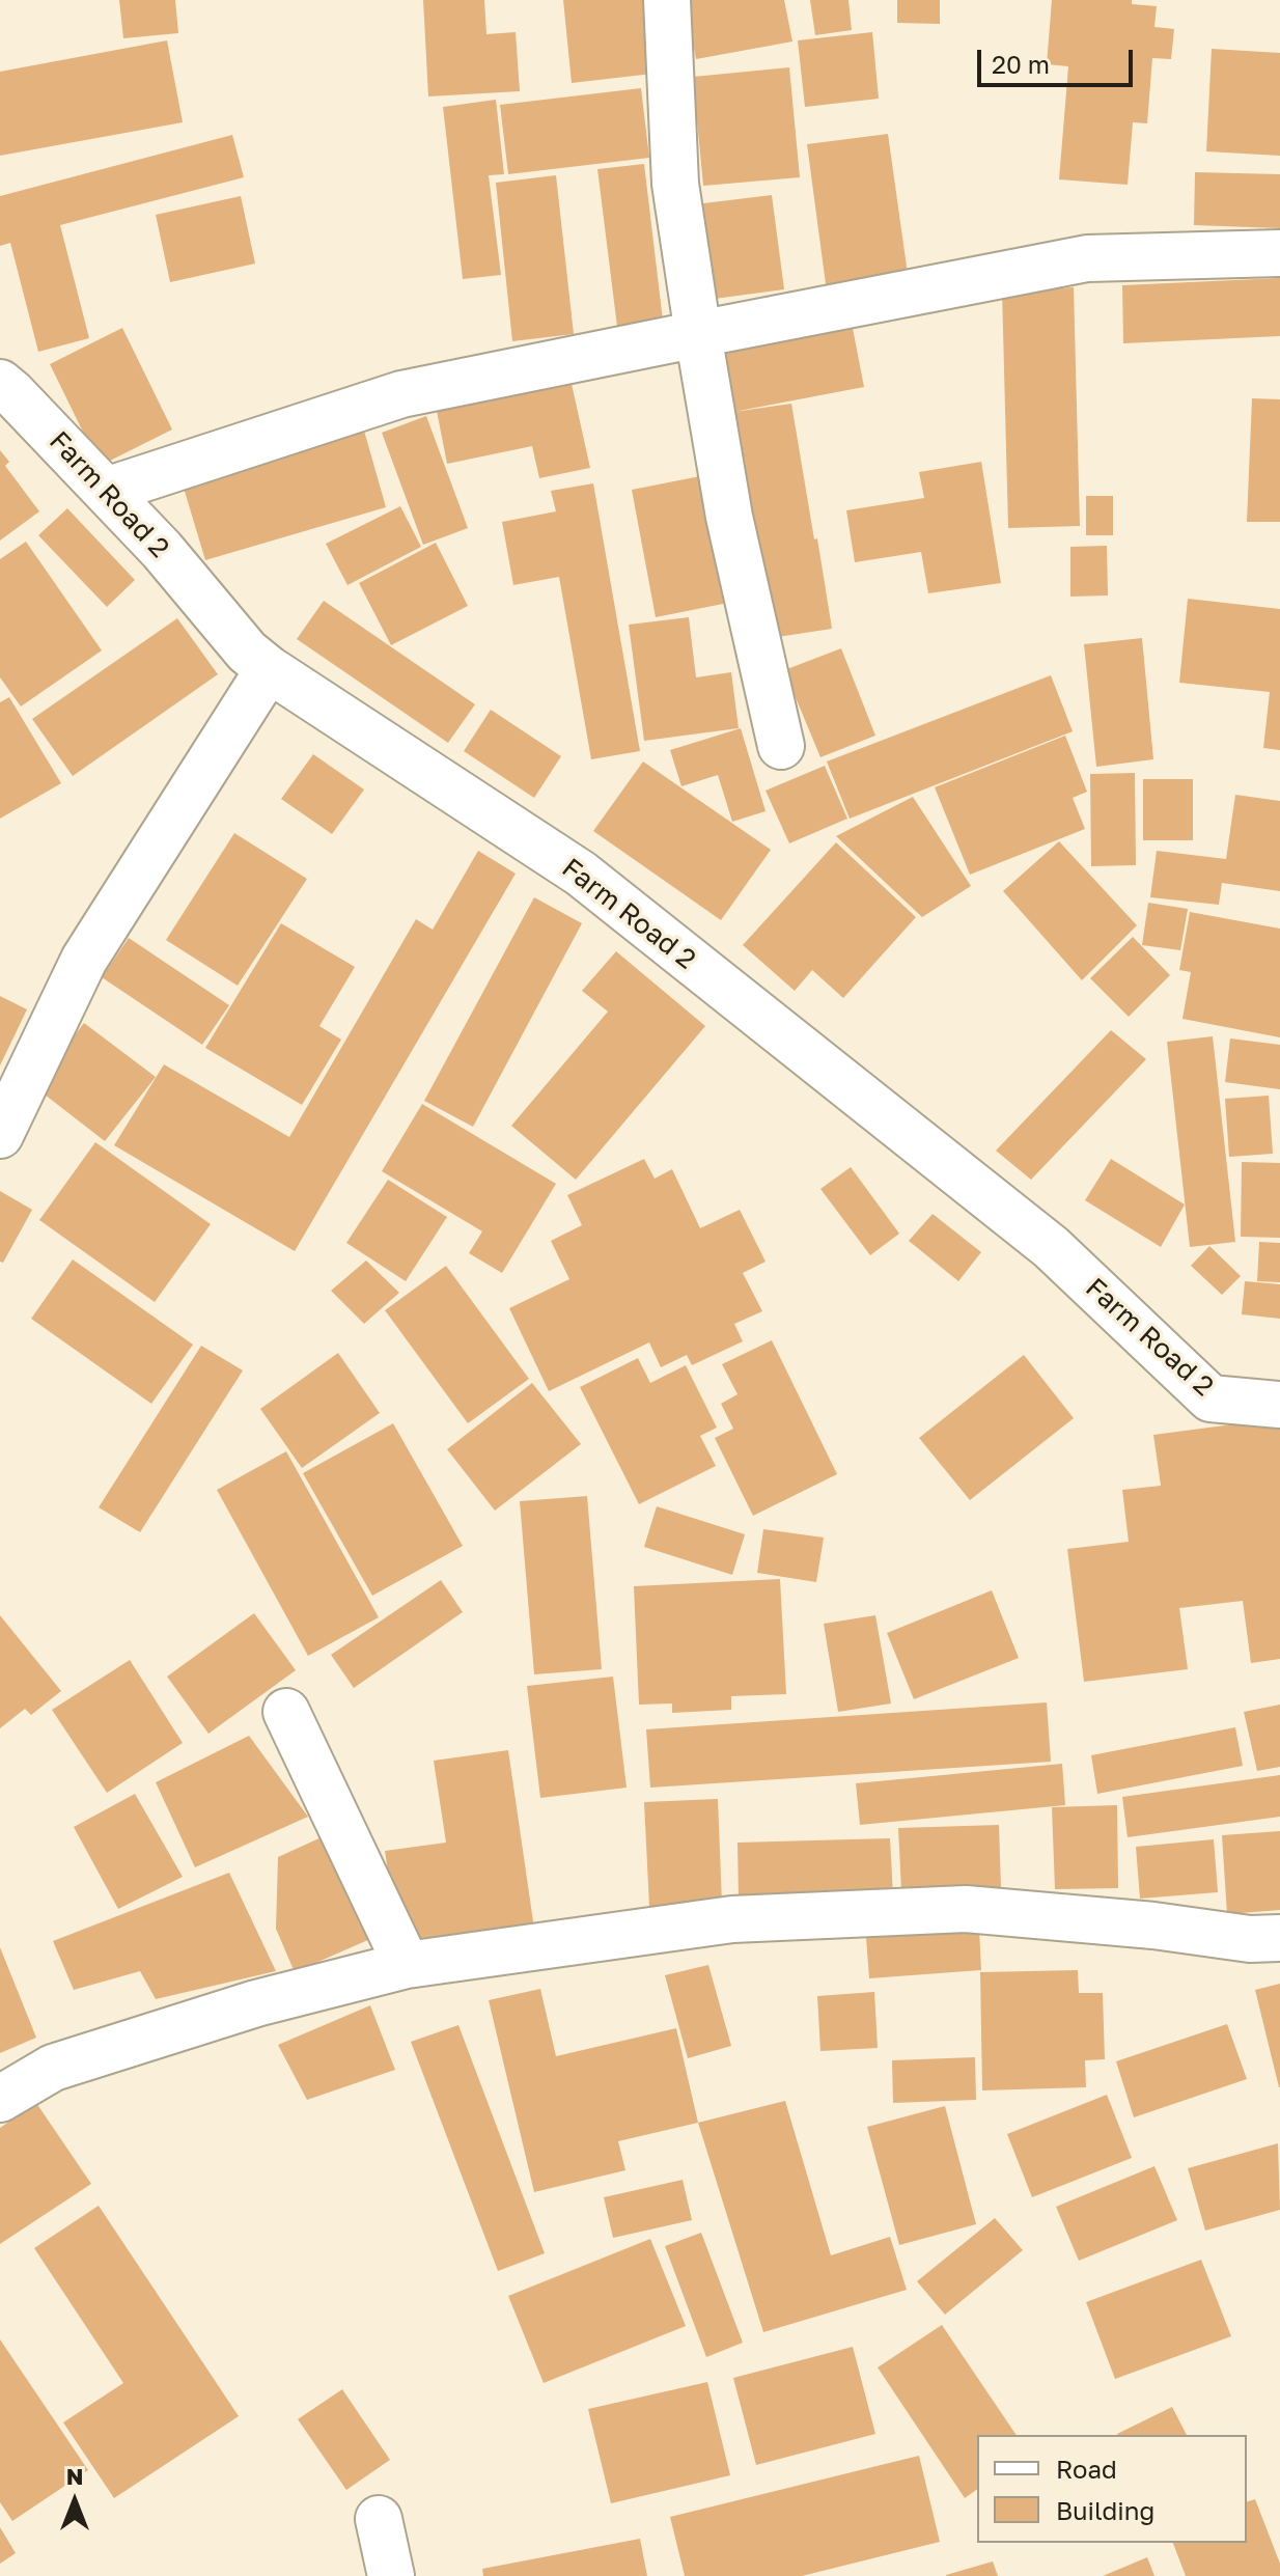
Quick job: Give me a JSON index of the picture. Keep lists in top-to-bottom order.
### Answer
{
  "streets": {
    "street": ["Farm Road 2"]
  },
  "legend": ["Road", "Building"],
  "scale_bar": "20 m",
  "north": "top"
}
